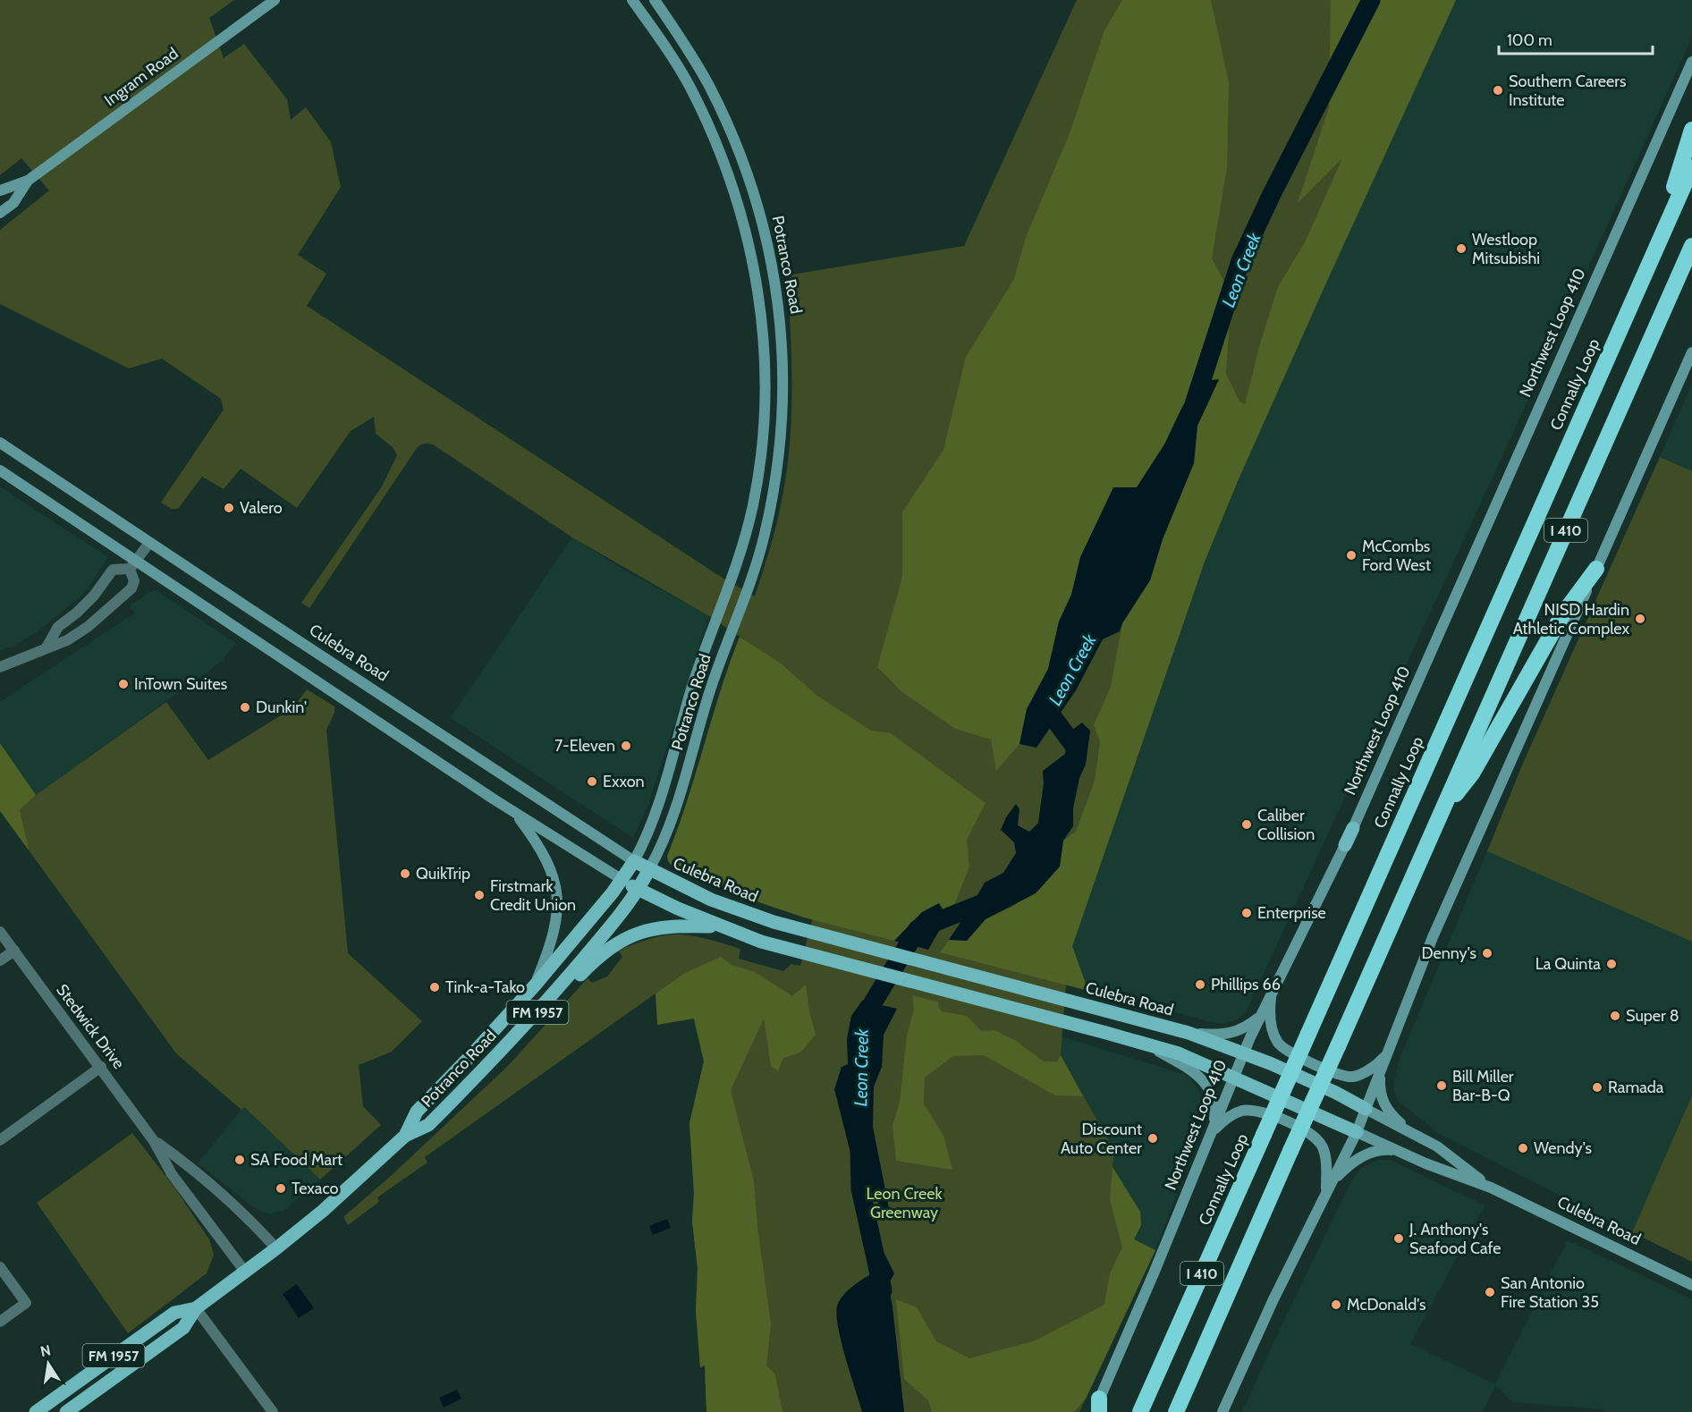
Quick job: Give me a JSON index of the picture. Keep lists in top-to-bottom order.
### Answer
{
  "streets": {
    "highway": ["Connally Loop", "I 410"],
    "main road": [
      "Ingram Road",
      "Potranco Road",
      "Northwest Loop 410",
      "Culebra Road",
      "FM 1957"
    ],
    "street": ["Stedwick Drive"]
  },
  "crossings": [
    ["Potranco Road", "Culebra Road"],
    ["Potranco Road", "FM 1957"],
    ["Northwest Loop 410", "Culebra Road"],
    ["FM 1957", "Stedwick Drive"]
  ],
  "water": ["Leon Creek"],
  "parks": ["Leon Creek Greenway"],
  "places": [
    "Southern Careers Institute",
    "Westloop Mitsubishi",
    "Valero",
    "McCombs Ford West",
    "NISD Hardin Athletic Complex",
    "InTown Suites",
    "Dunkin'",
    "7-Eleven",
    "Exxon",
    "Caliber Collision",
    "QuikTrip",
    "Firstmark Credit Union",
    "Enterprise",
    "Denny's",
    "La Quinta",
    "Phillips 66",
    "Tink-a-Tako",
    "Super 8",
    "Bill Miller Bar-B-Q",
    "Ramada",
    "Discount Auto Center",
    "Wendy's",
    "SA Food Mart",
    "Texaco",
    "J. Anthony's Seafood Cafe",
    "San Antonio Fire Station 35",
    "McDonald's"
  ],
  "scale_bar": "100 m",
  "north": "top"
}
